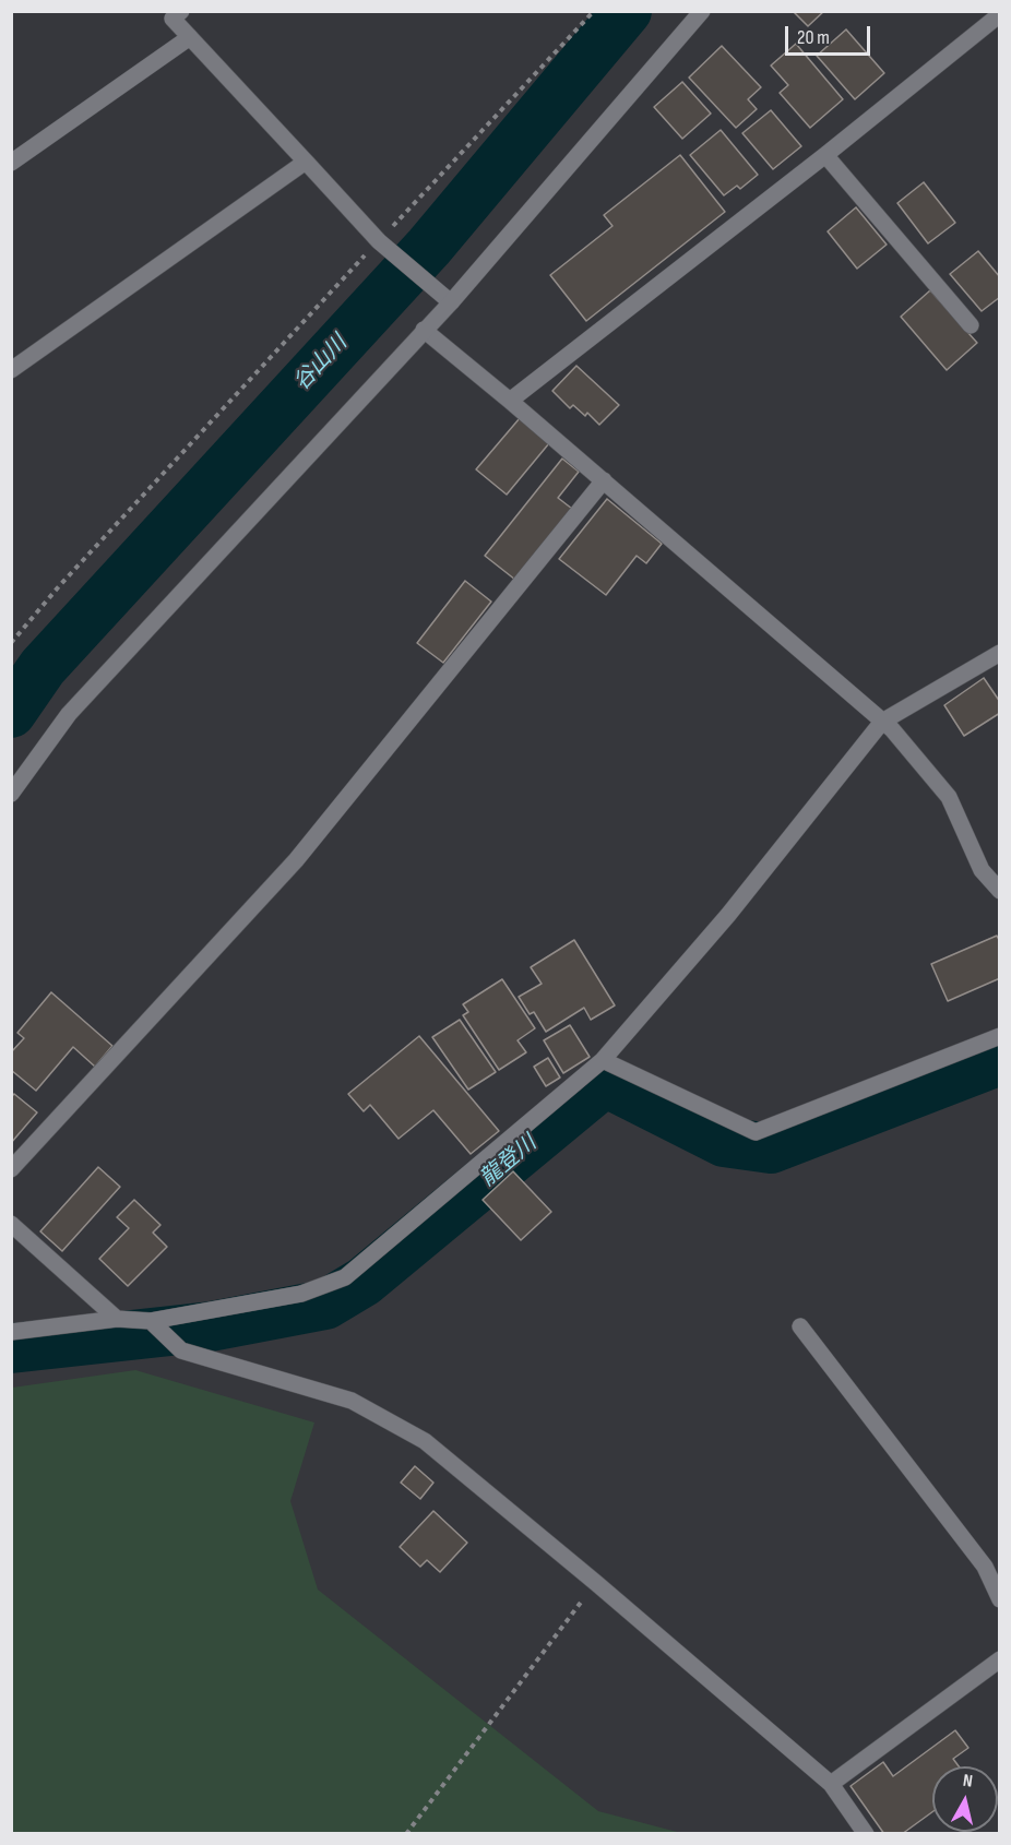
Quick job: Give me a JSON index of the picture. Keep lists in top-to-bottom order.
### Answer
{
  "water": ["谷山川", "龍登川"],
  "scale_bar": "20 m",
  "north": "top"
}
